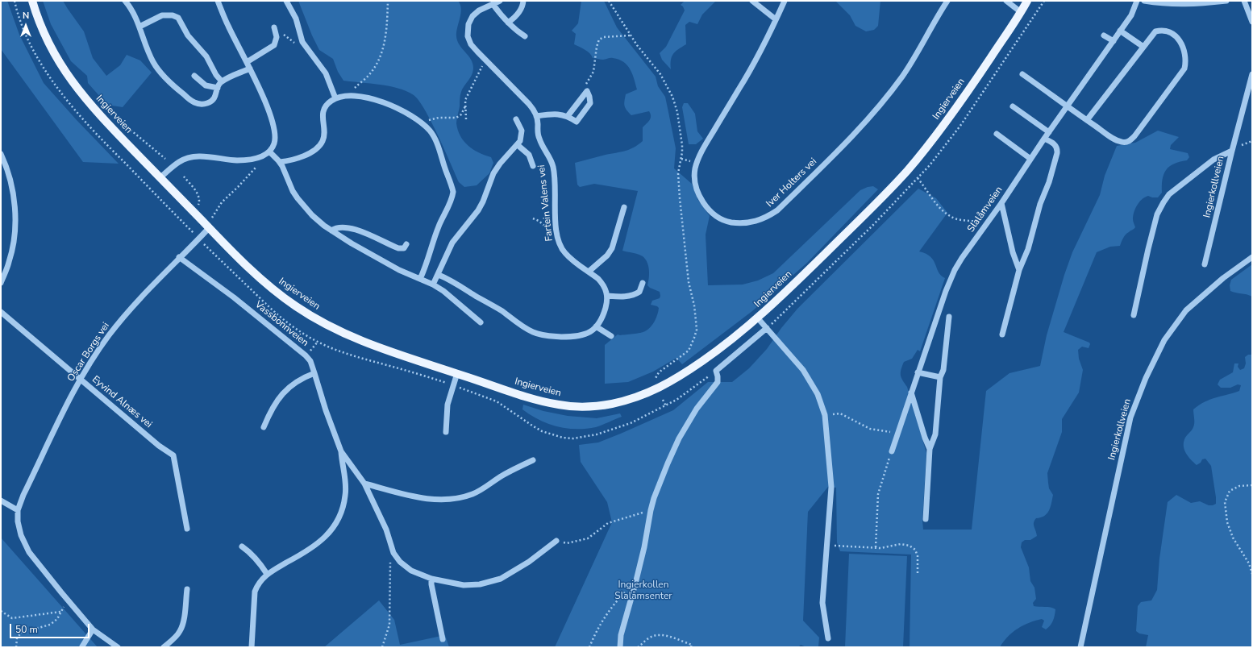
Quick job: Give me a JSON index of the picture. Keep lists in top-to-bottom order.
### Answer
{
  "streets": {
    "main road": ["Ingierveien"],
    "street": [
      "Iver Holters vei",
      "Ingierkollveien",
      "Fartein Valens vei",
      "Slalåmveien",
      "Vassbonnveien",
      "Oscar Borgs vei",
      "Eyvind Alnæs vei"
    ]
  },
  "crossings": [
    ["Ingierveien", "Oscar Borgs vei"],
    ["Vassbonnveien", "Oscar Borgs vei"],
    ["Oscar Borgs vei", "Eyvind Alnæs vei"]
  ],
  "parks": ["Ingierkollen Slalåmsenter"],
  "scale_bar": "50 m",
  "north": "top"
}
